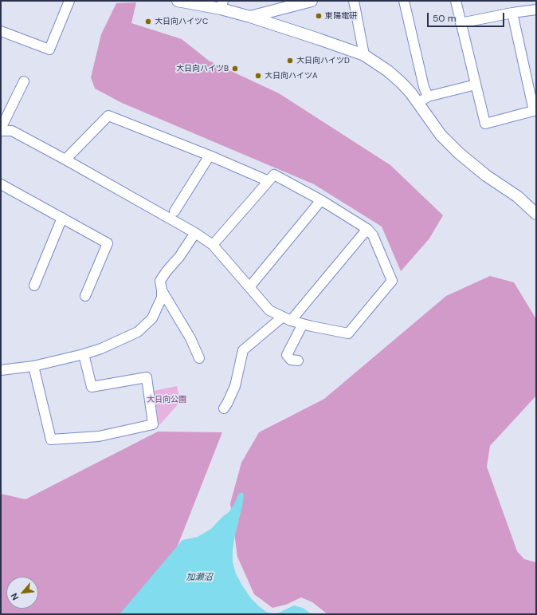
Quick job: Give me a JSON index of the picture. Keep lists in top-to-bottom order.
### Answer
{
  "water": ["加瀬沼"],
  "parks": ["大日向公園"],
  "places": [
    "東陽電研",
    "大日向ハイツC",
    "大日向ハイツD",
    "大日向ハイツB",
    "大日向ハイツA"
  ],
  "scale_bar": "50 m",
  "north": "bottom left"
}
